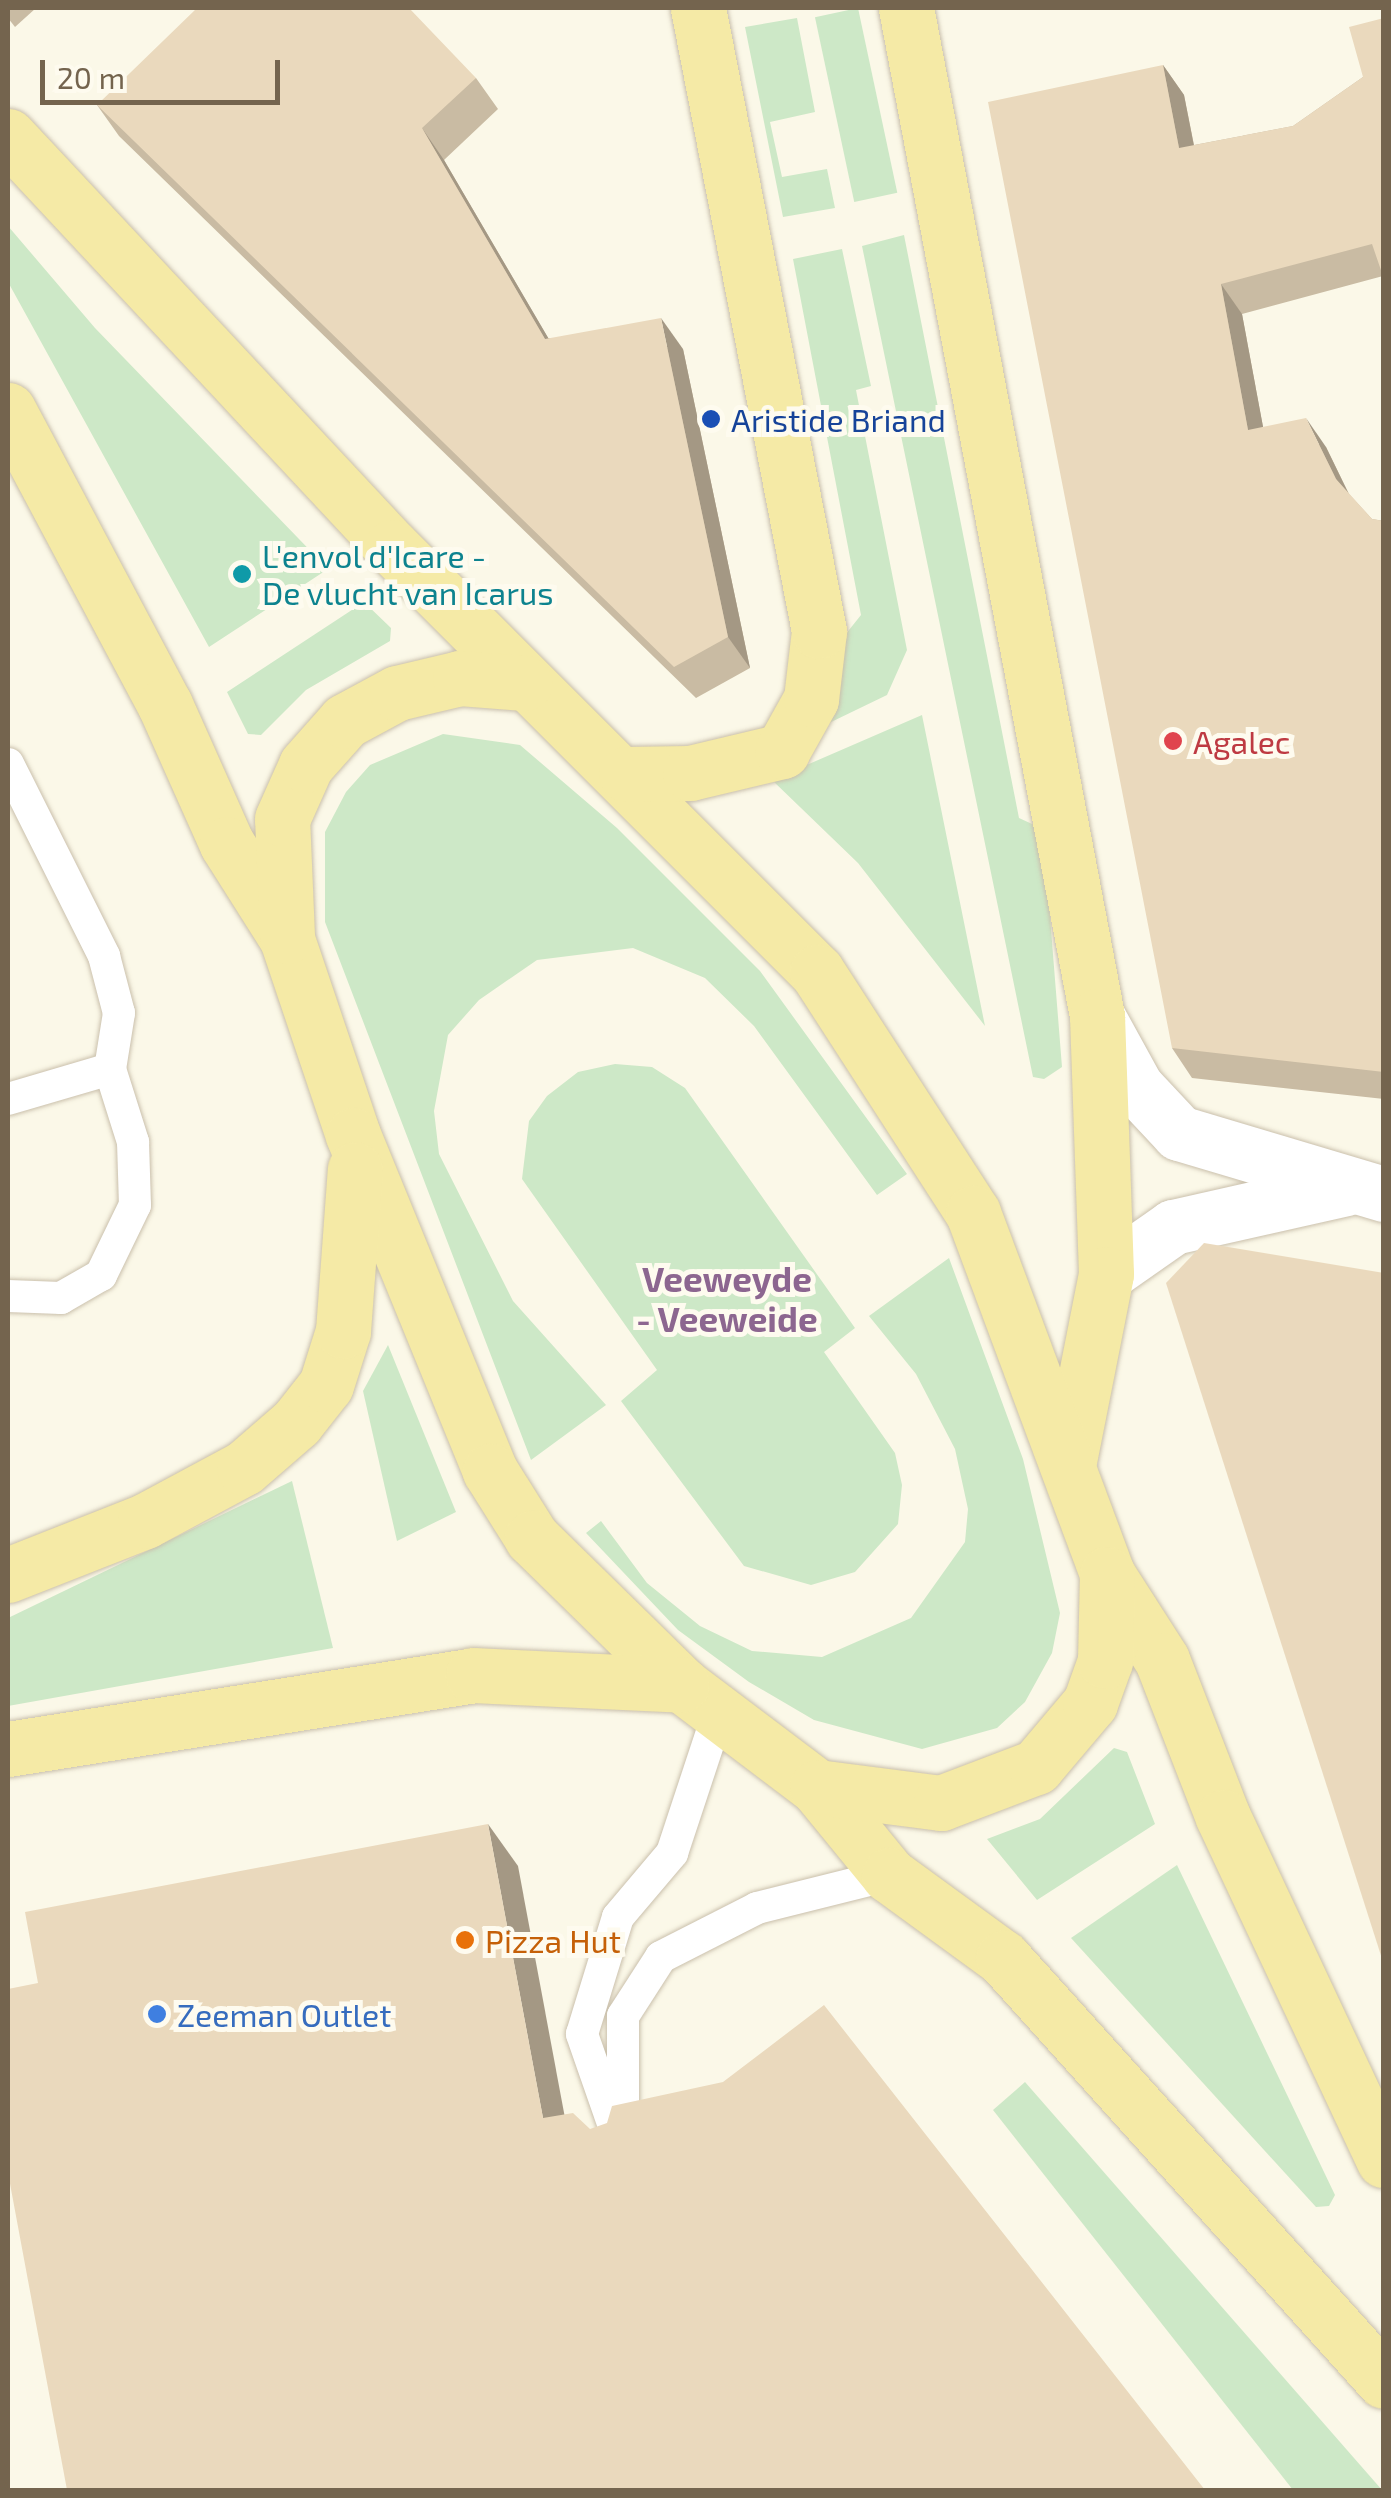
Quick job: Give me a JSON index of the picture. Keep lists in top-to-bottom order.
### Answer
{
  "districts": ["Veeweyde - Veeweide"],
  "places": [
    "Aristide Briand",
    "L'envol d'Icare - De vlucht van Icarus",
    "Agalec",
    "Pizza Hut",
    "Zeeman Outlet"
  ],
  "scale_bar": "20 m"
}
